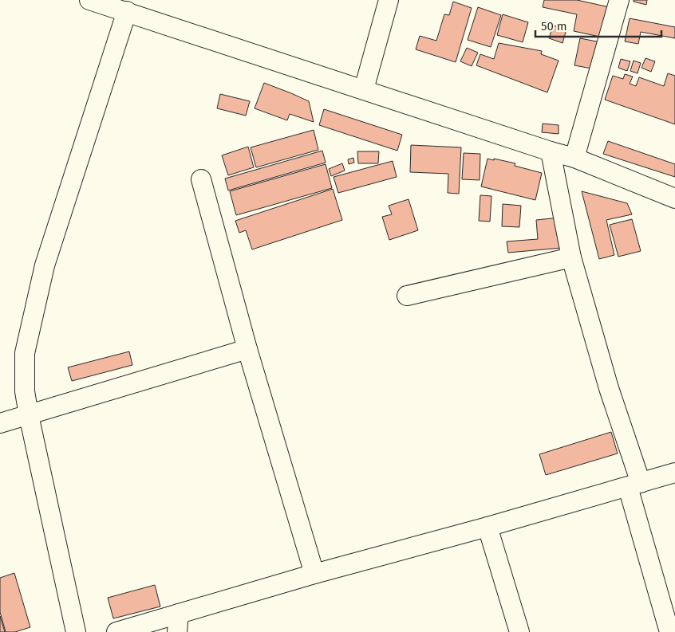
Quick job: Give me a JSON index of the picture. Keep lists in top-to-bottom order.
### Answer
{
  "scale_bar": "50 m"
}
